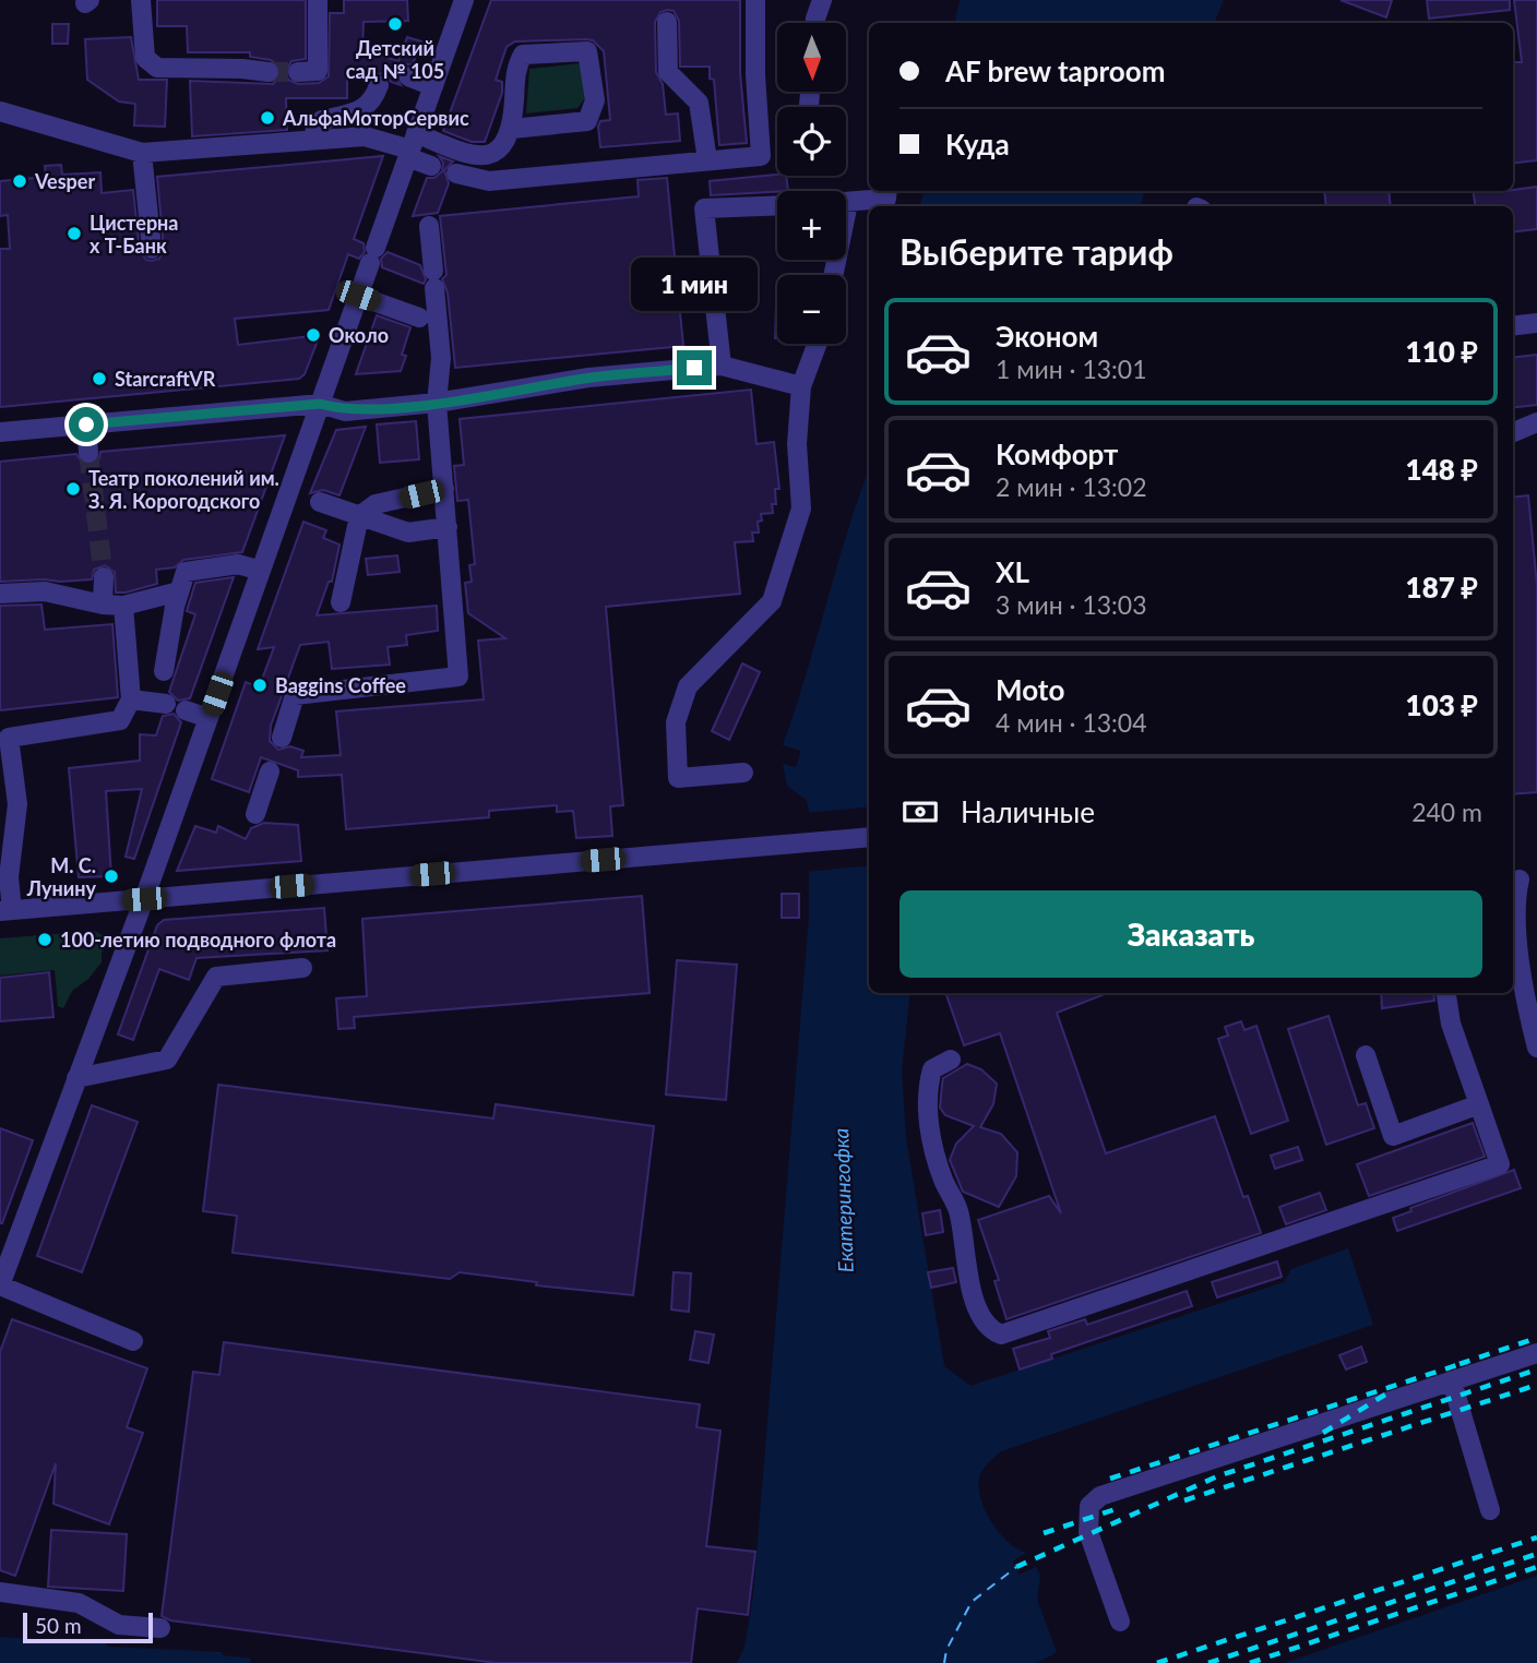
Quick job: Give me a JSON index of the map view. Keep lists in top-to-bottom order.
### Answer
{
  "water": ["Екатерингофка"],
  "places": [
    "Детский сад № 105",
    "АльфаМоторСервис",
    "Vesper",
    "Цистерна х Т-Банк",
    "Около",
    "StarcraftVR",
    "Театр поколений им. З. Я. Корогодского",
    "Baggins Coffee",
    "М. С. Лунину",
    "100-летию подводного флота"
  ],
  "scale_bar": "50 m",
  "north": "bottom",
  "page": {
    "map_buttons": ["+", "−"],
    "banner": ["AF brew taproom", "Куда"],
    "heading": "Выберите тариф",
    "bubble": "1 мин",
    "list": [
      {
        "name": "Эконом",
        "note": "1 мин · 13:01",
        "value": "110 ₽"
      },
      {
        "name": "Комфорт",
        "note": "2 мин · 13:02",
        "value": "148 ₽"
      },
      {
        "name": "XL",
        "note": "3 мин · 13:03",
        "value": "187 ₽"
      },
      {
        "name": "Moto",
        "note": "4 мин · 13:04",
        "value": "103 ₽"
      }
    ],
    "pay": ["Наличные", "240 m"],
    "buttons": "Заказать",
    "scale": "50 m"
  }
}
